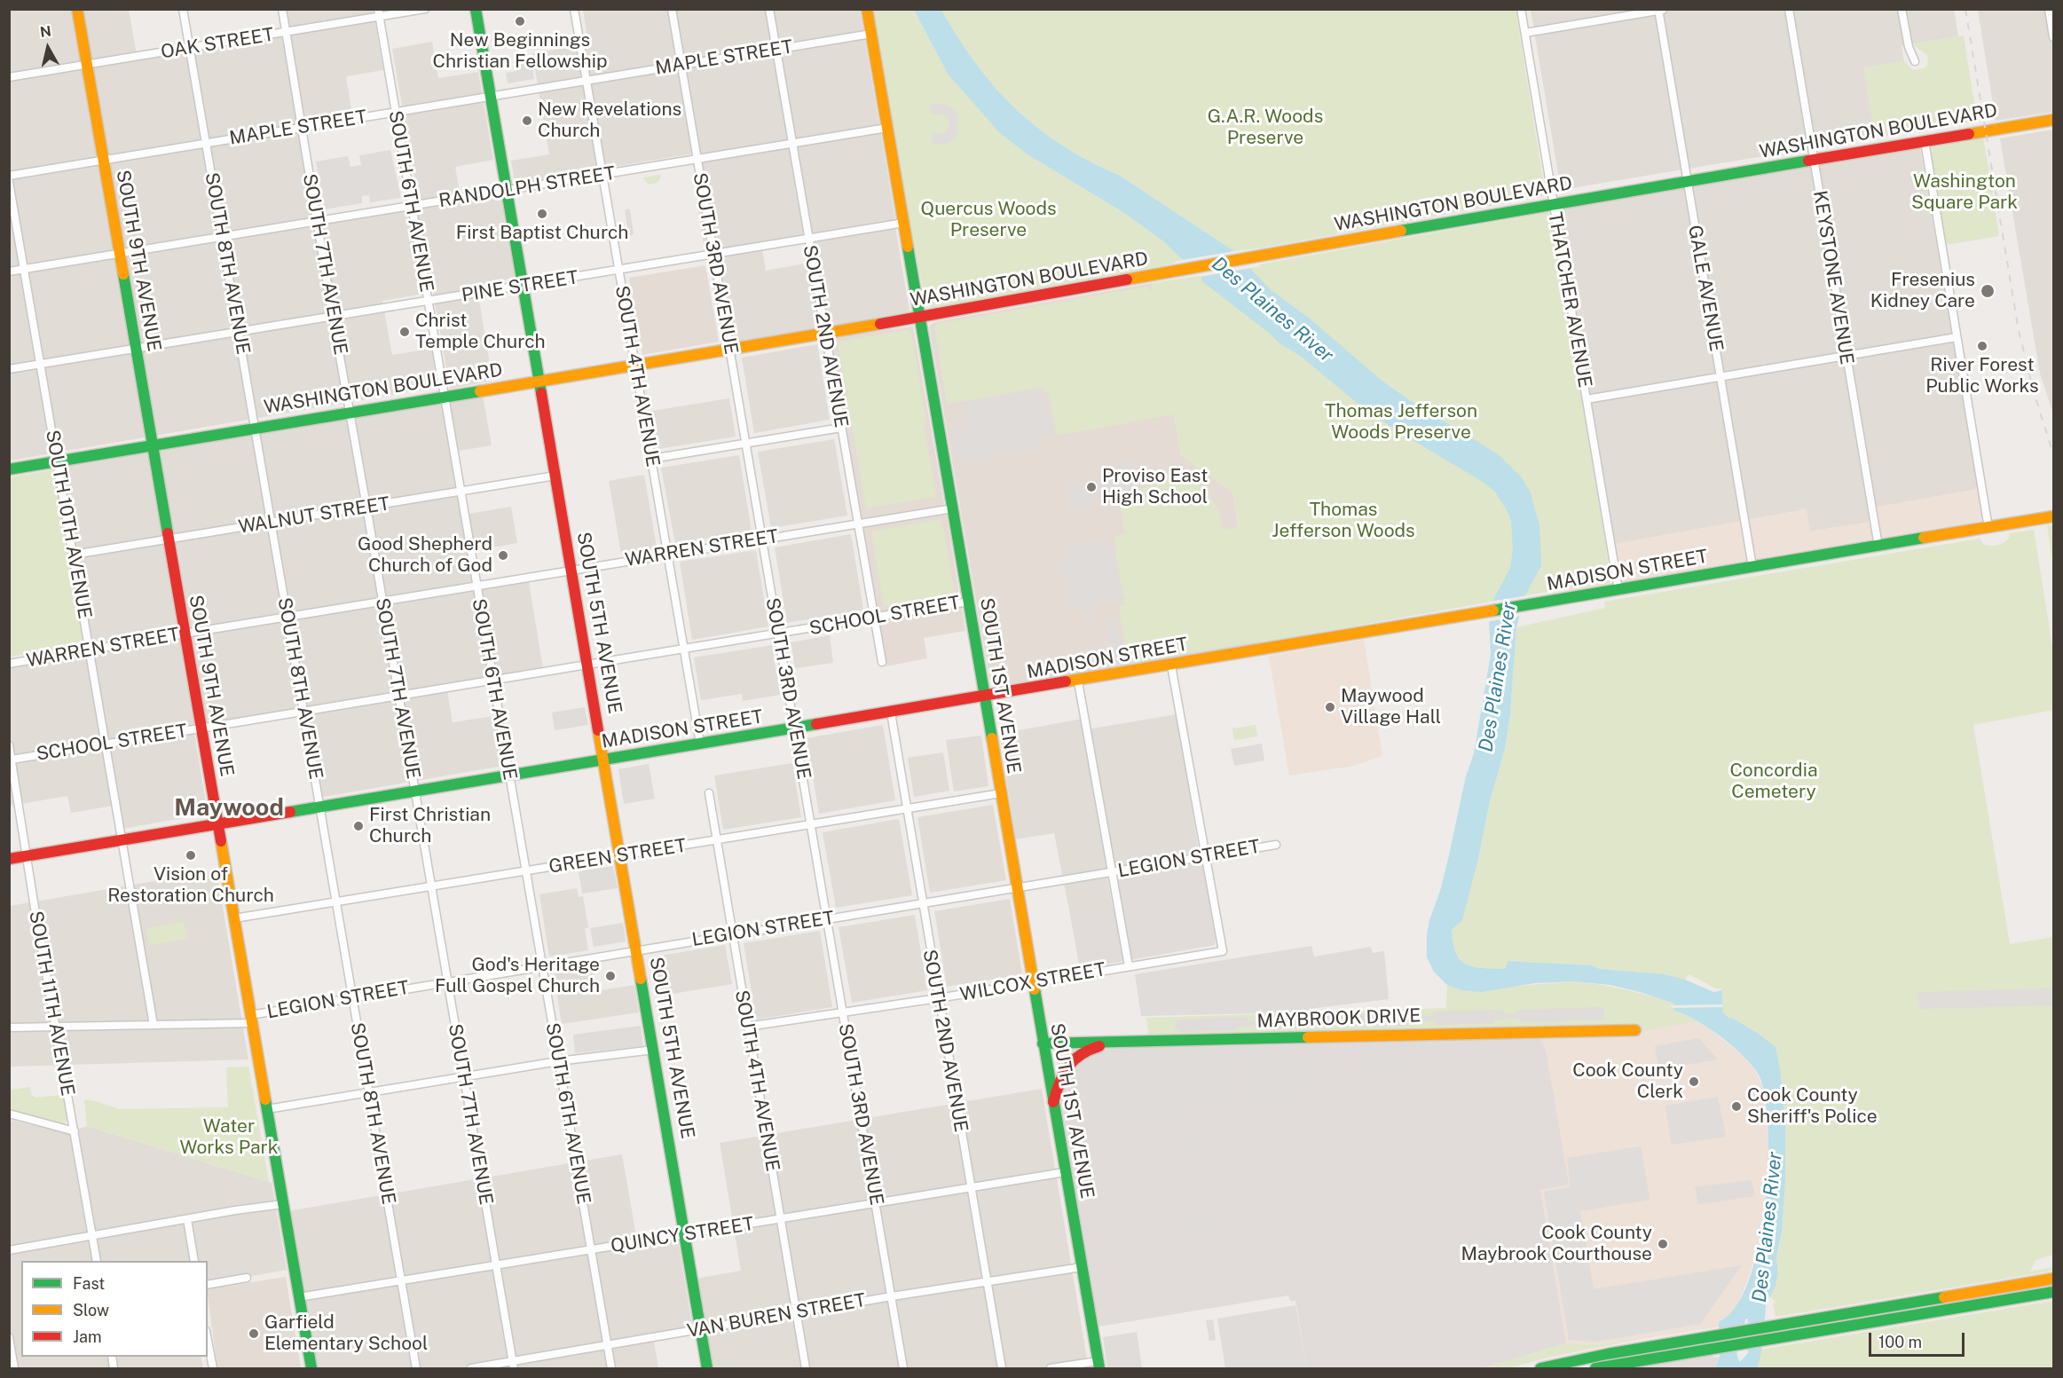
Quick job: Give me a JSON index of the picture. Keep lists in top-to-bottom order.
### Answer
{
  "streets": {
    "main road": [
      "WASHINGTON BOULEVARD",
      "SOUTH 9TH AVENUE",
      "MADISON STREET",
      "SOUTH 5TH AVENUE",
      "SOUTH 1ST AVENUE",
      "MAYBROOK DRIVE"
    ],
    "street": [
      "OAK STREET",
      "MAPLE STREET",
      "RANDOLPH STREET",
      "SOUTH 6TH AVENUE",
      "SOUTH 8TH AVENUE",
      "SOUTH 3RD AVENUE",
      "SOUTH 7TH AVENUE",
      "KEYSTONE AVENUE",
      "PINE STREET",
      "GALE AVENUE",
      "THATCHER AVENUE",
      "SOUTH 2ND AVENUE",
      "SOUTH 4TH AVENUE",
      "WALNUT STREET",
      "SOUTH 10TH AVENUE",
      "WARREN STREET",
      "SCHOOL STREET",
      "GREEN STREET",
      "LEGION STREET",
      "WILCOX STREET",
      "SOUTH 11TH AVENUE",
      "QUINCY STREET",
      "VAN BUREN STREET"
    ]
  },
  "crossings": [
    ["OAK STREET", "SOUTH 6TH AVENUE"],
    ["OAK STREET", "SOUTH 9TH AVENUE"],
    ["OAK STREET", "SOUTH 8TH AVENUE"],
    ["OAK STREET", "SOUTH 7TH AVENUE"],
    ["MAPLE STREET", "SOUTH 6TH AVENUE"],
    ["MAPLE STREET", "SOUTH 9TH AVENUE"],
    ["MAPLE STREET", "SOUTH 8TH AVENUE"],
    ["MAPLE STREET", "SOUTH 3RD AVENUE"],
    ["MAPLE STREET", "SOUTH 7TH AVENUE"],
    ["MAPLE STREET", "SOUTH 2ND AVENUE"],
    ["MAPLE STREET", "SOUTH 4TH AVENUE"],
    ["MAPLE STREET", "SOUTH 5TH AVENUE"],
    ["MAPLE STREET", "SOUTH 1ST AVENUE"],
    ["WASHINGTON BOULEVARD", "SOUTH 6TH AVENUE"],
    ["WASHINGTON BOULEVARD", "SOUTH 9TH AVENUE"],
    ["WASHINGTON BOULEVARD", "SOUTH 8TH AVENUE"],
    ["WASHINGTON BOULEVARD", "SOUTH 3RD AVENUE"],
    ["WASHINGTON BOULEVARD", "SOUTH 7TH AVENUE"],
    ["WASHINGTON BOULEVARD", "KEYSTONE AVENUE"],
    ["WASHINGTON BOULEVARD", "GALE AVENUE"],
    ["WASHINGTON BOULEVARD", "THATCHER AVENUE"],
    ["WASHINGTON BOULEVARD", "SOUTH 2ND AVENUE"],
    ["WASHINGTON BOULEVARD", "SOUTH 4TH AVENUE"],
    ["WASHINGTON BOULEVARD", "SOUTH 10TH AVENUE"],
    ["WASHINGTON BOULEVARD", "SOUTH 5TH AVENUE"],
    ["WASHINGTON BOULEVARD", "SOUTH 1ST AVENUE"],
    ["RANDOLPH STREET", "SOUTH 6TH AVENUE"],
    ["RANDOLPH STREET", "SOUTH 9TH AVENUE"],
    ["RANDOLPH STREET", "SOUTH 8TH AVENUE"],
    ["RANDOLPH STREET", "SOUTH 3RD AVENUE"],
    ["RANDOLPH STREET", "SOUTH 7TH AVENUE"],
    ["RANDOLPH STREET", "SOUTH 2ND AVENUE"],
    ["RANDOLPH STREET", "SOUTH 4TH AVENUE"],
    ["RANDOLPH STREET", "SOUTH 10TH AVENUE"],
    ["RANDOLPH STREET", "SOUTH 5TH AVENUE"],
    ["RANDOLPH STREET", "SOUTH 1ST AVENUE"],
    ["SOUTH 6TH AVENUE", "PINE STREET"],
    ["SOUTH 6TH AVENUE", "WALNUT STREET"],
    ["SOUTH 6TH AVENUE", "WARREN STREET"],
    ["SOUTH 6TH AVENUE", "MADISON STREET"],
    ["SOUTH 6TH AVENUE", "SCHOOL STREET"],
    ["SOUTH 6TH AVENUE", "GREEN STREET"],
    ["SOUTH 6TH AVENUE", "LEGION STREET"],
    ["SOUTH 6TH AVENUE", "QUINCY STREET"],
    ["SOUTH 6TH AVENUE", "VAN BUREN STREET"],
    ["SOUTH 9TH AVENUE", "PINE STREET"],
    ["SOUTH 9TH AVENUE", "WALNUT STREET"],
    ["SOUTH 9TH AVENUE", "WARREN STREET"],
    ["SOUTH 9TH AVENUE", "MADISON STREET"],
    ["SOUTH 9TH AVENUE", "SCHOOL STREET"],
    ["SOUTH 9TH AVENUE", "GREEN STREET"],
    ["SOUTH 9TH AVENUE", "LEGION STREET"],
    ["SOUTH 9TH AVENUE", "QUINCY STREET"],
    ["SOUTH 8TH AVENUE", "PINE STREET"],
    ["SOUTH 8TH AVENUE", "WALNUT STREET"],
    ["SOUTH 8TH AVENUE", "WARREN STREET"],
    ["SOUTH 8TH AVENUE", "MADISON STREET"],
    ["SOUTH 8TH AVENUE", "SCHOOL STREET"],
    ["SOUTH 8TH AVENUE", "GREEN STREET"],
    ["SOUTH 8TH AVENUE", "LEGION STREET"],
    ["SOUTH 8TH AVENUE", "QUINCY STREET"],
    ["SOUTH 3RD AVENUE", "PINE STREET"],
    ["SOUTH 3RD AVENUE", "WARREN STREET"],
    ["SOUTH 3RD AVENUE", "MADISON STREET"],
    ["SOUTH 3RD AVENUE", "SCHOOL STREET"],
    ["SOUTH 3RD AVENUE", "GREEN STREET"],
    ["SOUTH 3RD AVENUE", "LEGION STREET"],
    ["SOUTH 3RD AVENUE", "WILCOX STREET"],
    ["SOUTH 3RD AVENUE", "QUINCY STREET"],
    ["SOUTH 3RD AVENUE", "VAN BUREN STREET"],
    ["SOUTH 7TH AVENUE", "PINE STREET"],
    ["SOUTH 7TH AVENUE", "WALNUT STREET"],
    ["SOUTH 7TH AVENUE", "WARREN STREET"],
    ["SOUTH 7TH AVENUE", "MADISON STREET"],
    ["SOUTH 7TH AVENUE", "SCHOOL STREET"],
    ["SOUTH 7TH AVENUE", "GREEN STREET"],
    ["SOUTH 7TH AVENUE", "LEGION STREET"],
    ["SOUTH 7TH AVENUE", "QUINCY STREET"],
    ["SOUTH 7TH AVENUE", "VAN BUREN STREET"],
    ["KEYSTONE AVENUE", "MADISON STREET"],
    ["PINE STREET", "SOUTH 2ND AVENUE"],
    ["PINE STREET", "SOUTH 4TH AVENUE"],
    ["PINE STREET", "SOUTH 10TH AVENUE"],
    ["PINE STREET", "SOUTH 5TH AVENUE"],
    ["PINE STREET", "SOUTH 1ST AVENUE"],
    ["GALE AVENUE", "MADISON STREET"],
    ["THATCHER AVENUE", "MADISON STREET"],
    ["SOUTH 2ND AVENUE", "WARREN STREET"],
    ["SOUTH 2ND AVENUE", "MADISON STREET"],
    ["SOUTH 2ND AVENUE", "SCHOOL STREET"],
    ["SOUTH 2ND AVENUE", "GREEN STREET"],
    ["SOUTH 2ND AVENUE", "LEGION STREET"],
    ["SOUTH 2ND AVENUE", "WILCOX STREET"],
    ["SOUTH 2ND AVENUE", "QUINCY STREET"],
    ["SOUTH 2ND AVENUE", "VAN BUREN STREET"],
    ["SOUTH 4TH AVENUE", "WARREN STREET"],
    ["SOUTH 4TH AVENUE", "MADISON STREET"],
    ["SOUTH 4TH AVENUE", "SCHOOL STREET"],
    ["SOUTH 4TH AVENUE", "GREEN STREET"],
    ["SOUTH 4TH AVENUE", "LEGION STREET"],
    ["SOUTH 4TH AVENUE", "WILCOX STREET"],
    ["SOUTH 4TH AVENUE", "QUINCY STREET"],
    ["SOUTH 4TH AVENUE", "VAN BUREN STREET"],
    ["WALNUT STREET", "SOUTH 10TH AVENUE"],
    ["WALNUT STREET", "SOUTH 5TH AVENUE"],
    ["SOUTH 10TH AVENUE", "WARREN STREET"],
    ["SOUTH 10TH AVENUE", "MADISON STREET"],
    ["SOUTH 10TH AVENUE", "SCHOOL STREET"],
    ["SOUTH 10TH AVENUE", "LEGION STREET"],
    ["WARREN STREET", "SOUTH 5TH AVENUE"],
    ["WARREN STREET", "SOUTH 1ST AVENUE"],
    ["MADISON STREET", "SOUTH 5TH AVENUE"],
    ["MADISON STREET", "SOUTH 1ST AVENUE"],
    ["MADISON STREET", "SOUTH 11TH AVENUE"],
    ["SCHOOL STREET", "SOUTH 5TH AVENUE"],
    ["SCHOOL STREET", "SOUTH 1ST AVENUE"],
    ["SCHOOL STREET", "SOUTH 11TH AVENUE"],
    ["SOUTH 5TH AVENUE", "GREEN STREET"],
    ["SOUTH 5TH AVENUE", "LEGION STREET"],
    ["SOUTH 5TH AVENUE", "QUINCY STREET"],
    ["SOUTH 5TH AVENUE", "VAN BUREN STREET"],
    ["SOUTH 1ST AVENUE", "GREEN STREET"],
    ["SOUTH 1ST AVENUE", "LEGION STREET"],
    ["SOUTH 1ST AVENUE", "WILCOX STREET"],
    ["SOUTH 1ST AVENUE", "MAYBROOK DRIVE"],
    ["SOUTH 1ST AVENUE", "QUINCY STREET"],
    ["SOUTH 1ST AVENUE", "VAN BUREN STREET"],
    ["LEGION STREET", "WILCOX STREET"],
    ["LEGION STREET", "SOUTH 11TH AVENUE"]
  ],
  "districts": ["Maywood"],
  "water": ["Des Plaines River"],
  "parks": [
    "G.A.R. Woods Preserve",
    "Washington Square Park",
    "Quercus Woods Preserve",
    "Thomas Jefferson Woods Preserve",
    "Thomas Jefferson Woods",
    "Concordia Cemetery",
    "Water Works Park"
  ],
  "places": [
    "New Beginnings Christian Fellowship",
    "New Revelations Church",
    "First Baptist Church",
    "Fresenius Kidney Care",
    "Christ Temple Church",
    "River Forest Public Works",
    "Proviso East High School",
    "Good Shepherd Church of God",
    "Maywood Village Hall",
    "First Christian Church",
    "Vision of Restoration Church",
    "God's Heritage Full Gospel Church",
    "Cook County Clerk",
    "Cook County Sheriff's Police",
    "Cook County Maybrook Courthouse",
    "Garfield Elementary School"
  ],
  "legend": ["Fast", "Slow", "Jam"],
  "scale_bar": "100 m",
  "north": "top"
}
